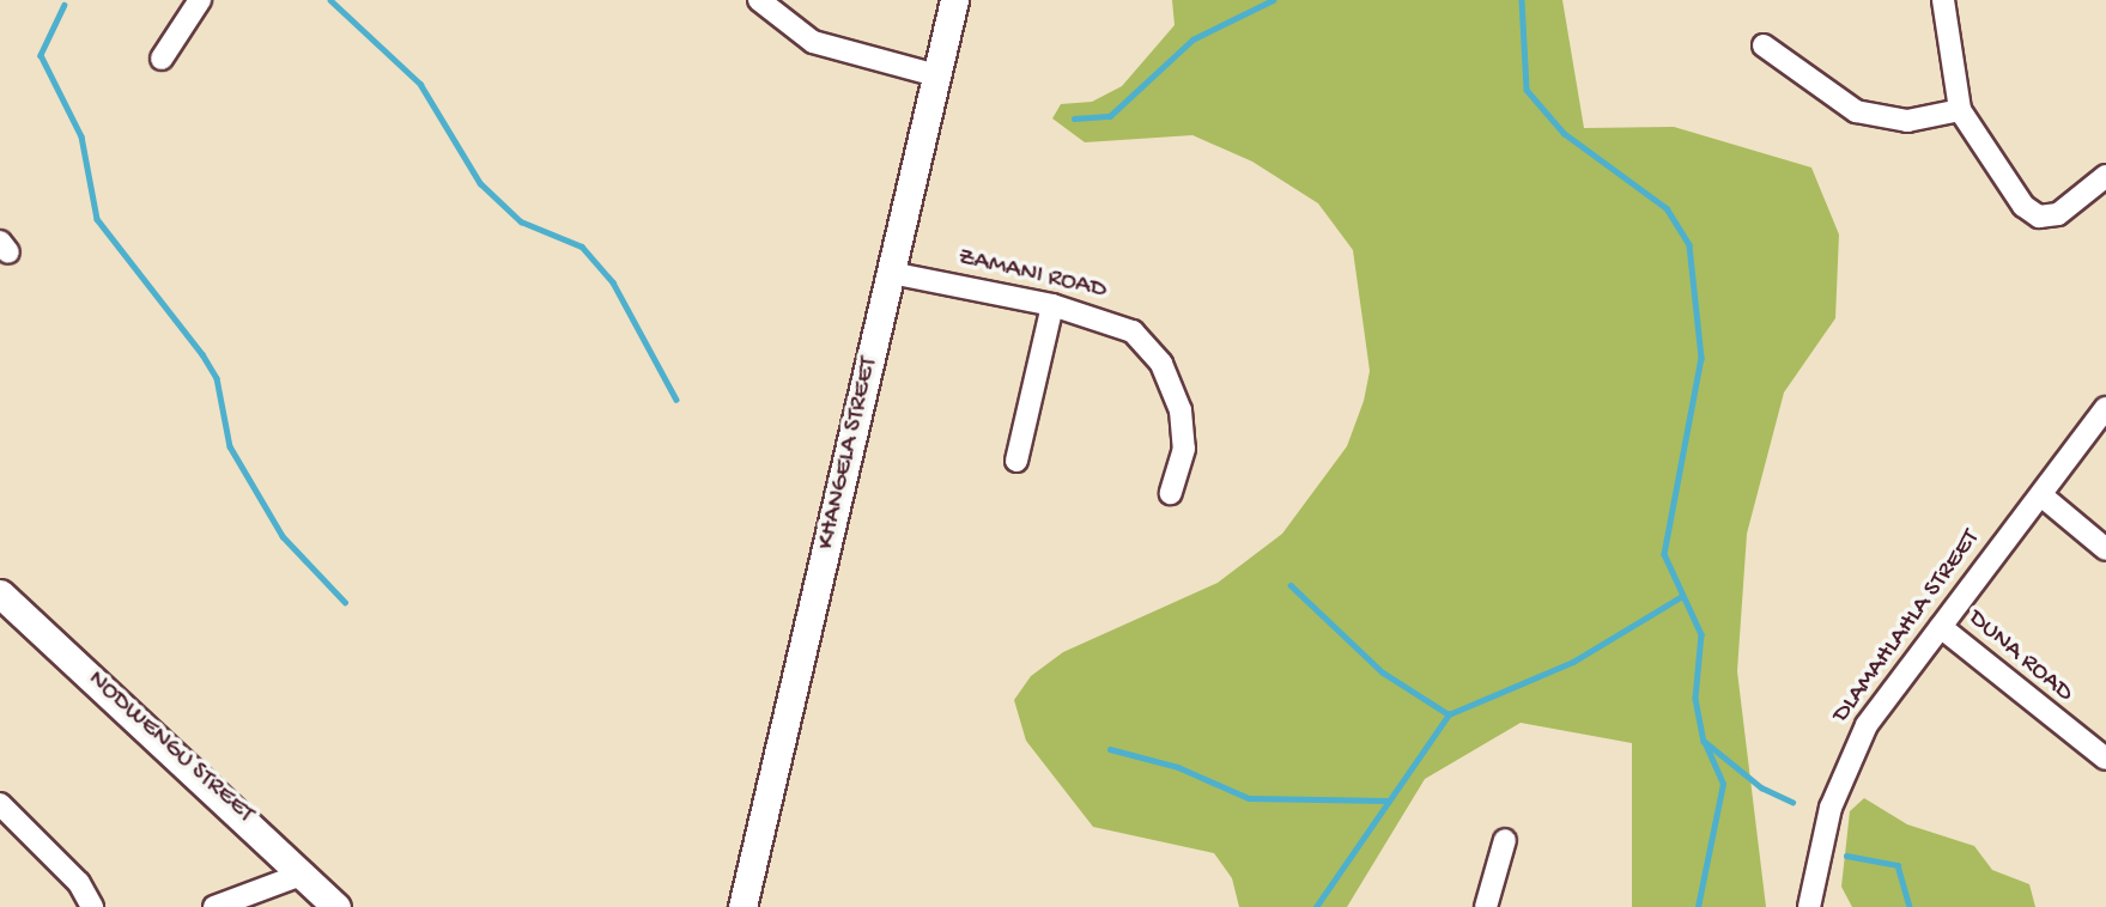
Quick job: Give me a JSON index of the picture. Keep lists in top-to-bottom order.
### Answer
{
  "streets": {
    "street": [
      "ZAMANI ROAD",
      "KHANGELA STREET",
      "DLAMAHLAHLA STREET",
      "DUNA ROAD",
      "NODWENGU STREET"
    ]
  },
  "crossings": [
    ["ZAMANI ROAD", "KHANGELA STREET"],
    ["DLAMAHLAHLA STREET", "DUNA ROAD"]
  ]
}
